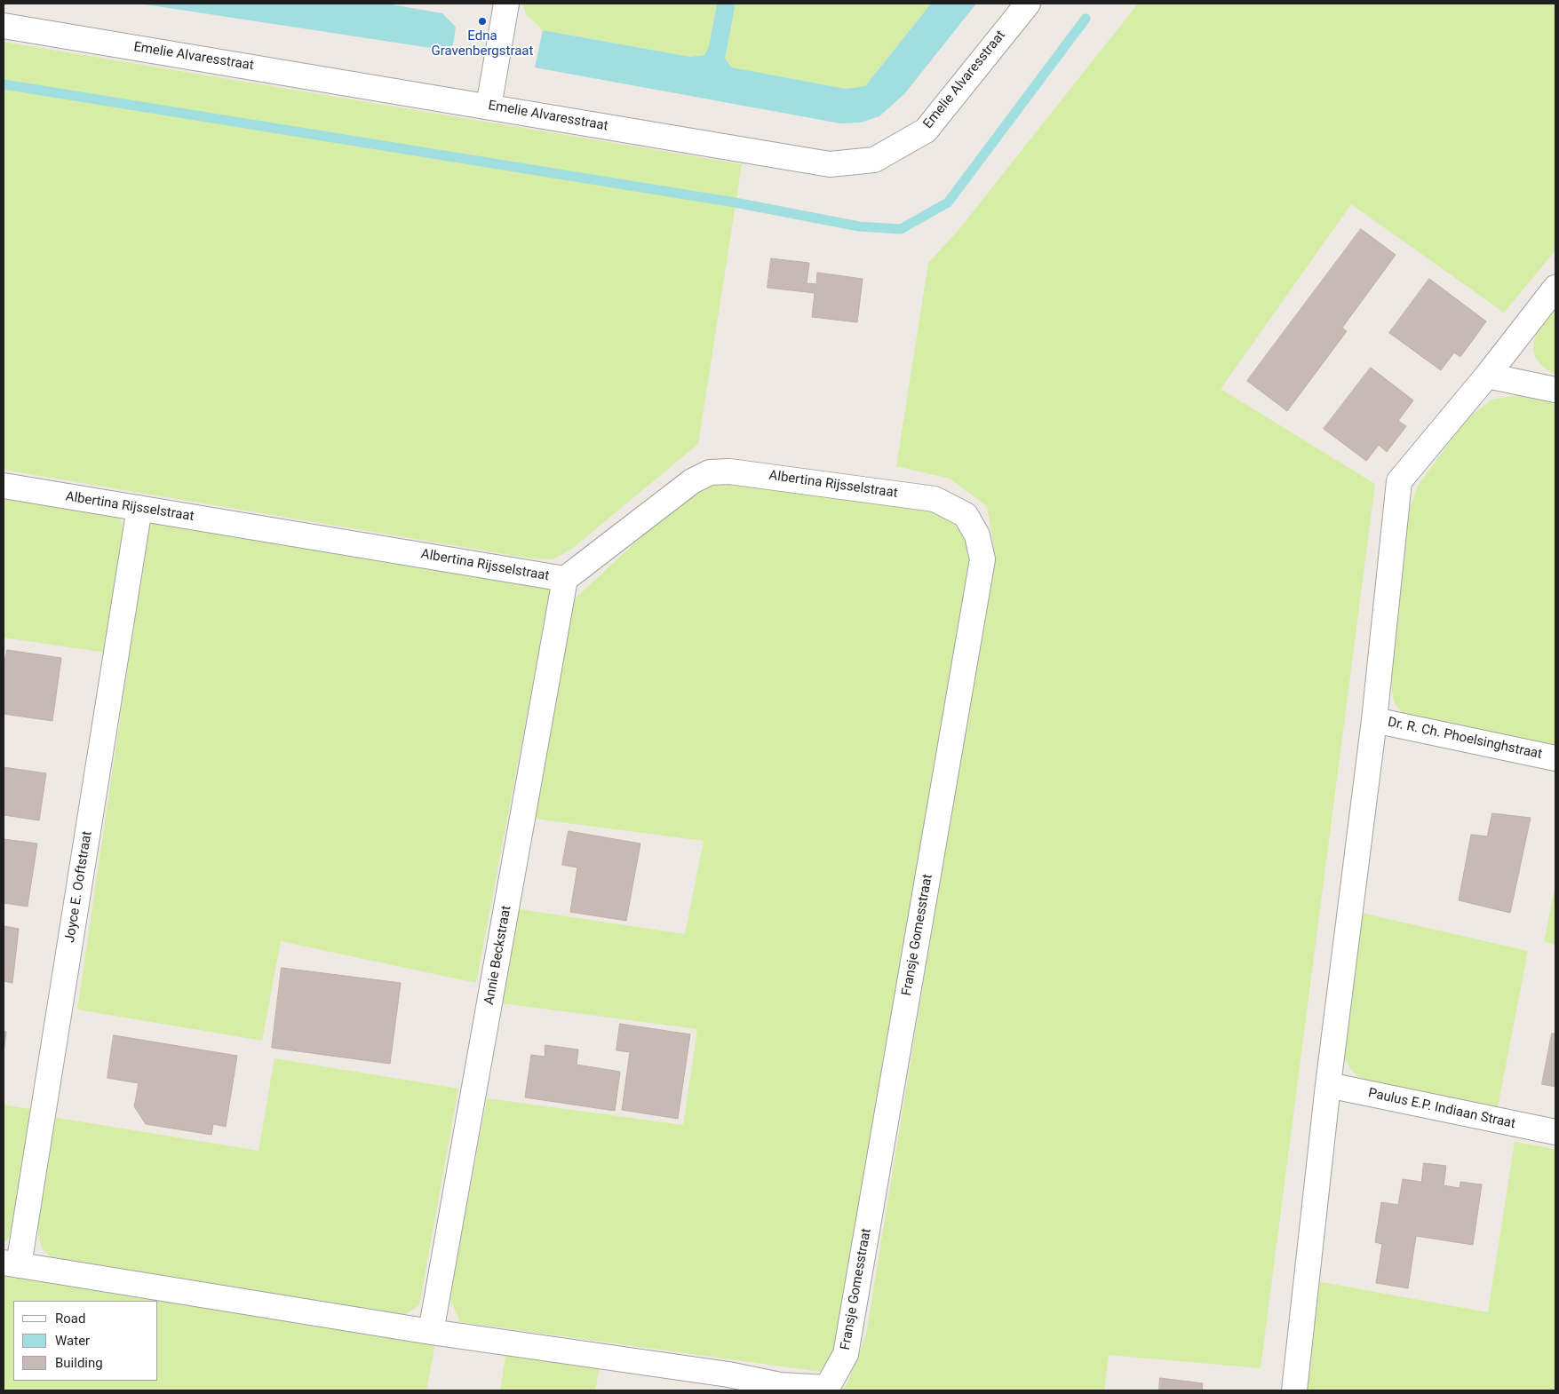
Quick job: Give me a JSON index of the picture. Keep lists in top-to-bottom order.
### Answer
{
  "streets": {
    "street": [
      "Emelie Alvaresstraat",
      "Albertina Rijsselstraat",
      "Dr. R. Ch. Phoelsinghstraat",
      "Joyce E. Ooftstraat",
      "Fransje Gomesstraat",
      "Annie Beckstraat",
      "Paulus E.P. Indiaan Straat"
    ]
  },
  "crossings": [
    ["Albertina Rijsselstraat", "Joyce E. Ooftstraat"],
    ["Albertina Rijsselstraat", "Fransje Gomesstraat"],
    ["Albertina Rijsselstraat", "Annie Beckstraat"]
  ],
  "places": ["Edna Gravenbergstraat"],
  "legend": ["Road", "Water", "Building"]
}
